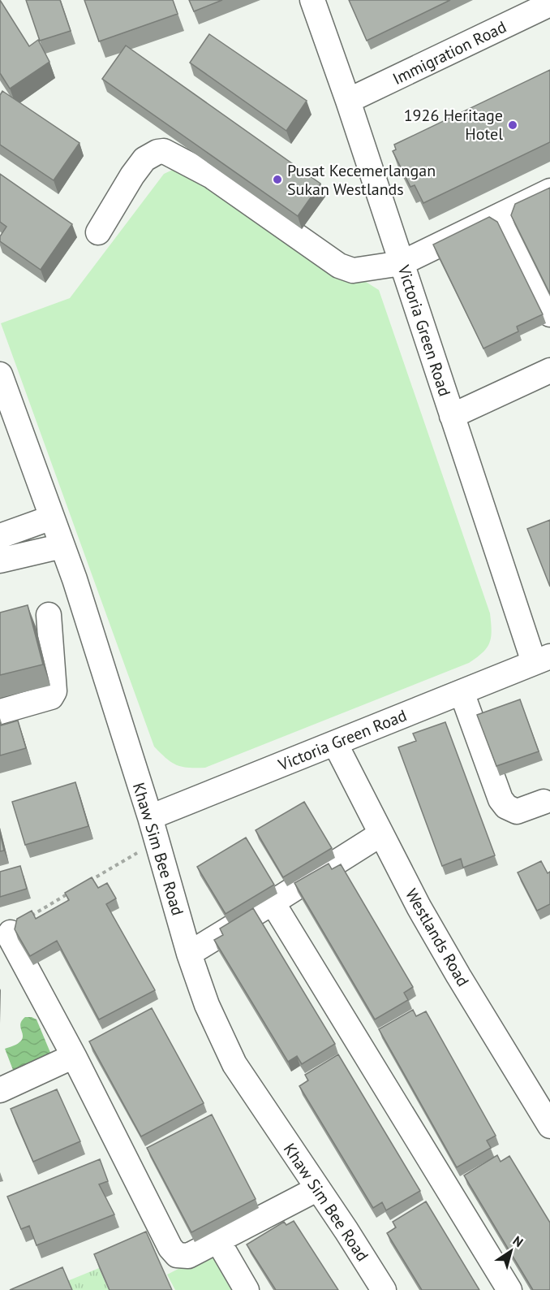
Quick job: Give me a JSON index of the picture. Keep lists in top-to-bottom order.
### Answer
{
  "streets": {
    "street": [
      "Immigration Road",
      "Victoria Green Road",
      "Khaw Sim Bee Road",
      "Westlands Road"
    ]
  },
  "crossings": [
    ["Immigration Road", "Victoria Green Road"],
    ["Victoria Green Road", "Khaw Sim Bee Road"],
    ["Victoria Green Road", "Westlands Road"]
  ],
  "places": ["1926 Heritage Hotel", "Pusat Kecemerlangan Sukan Westlands"],
  "north": "top right"
}
